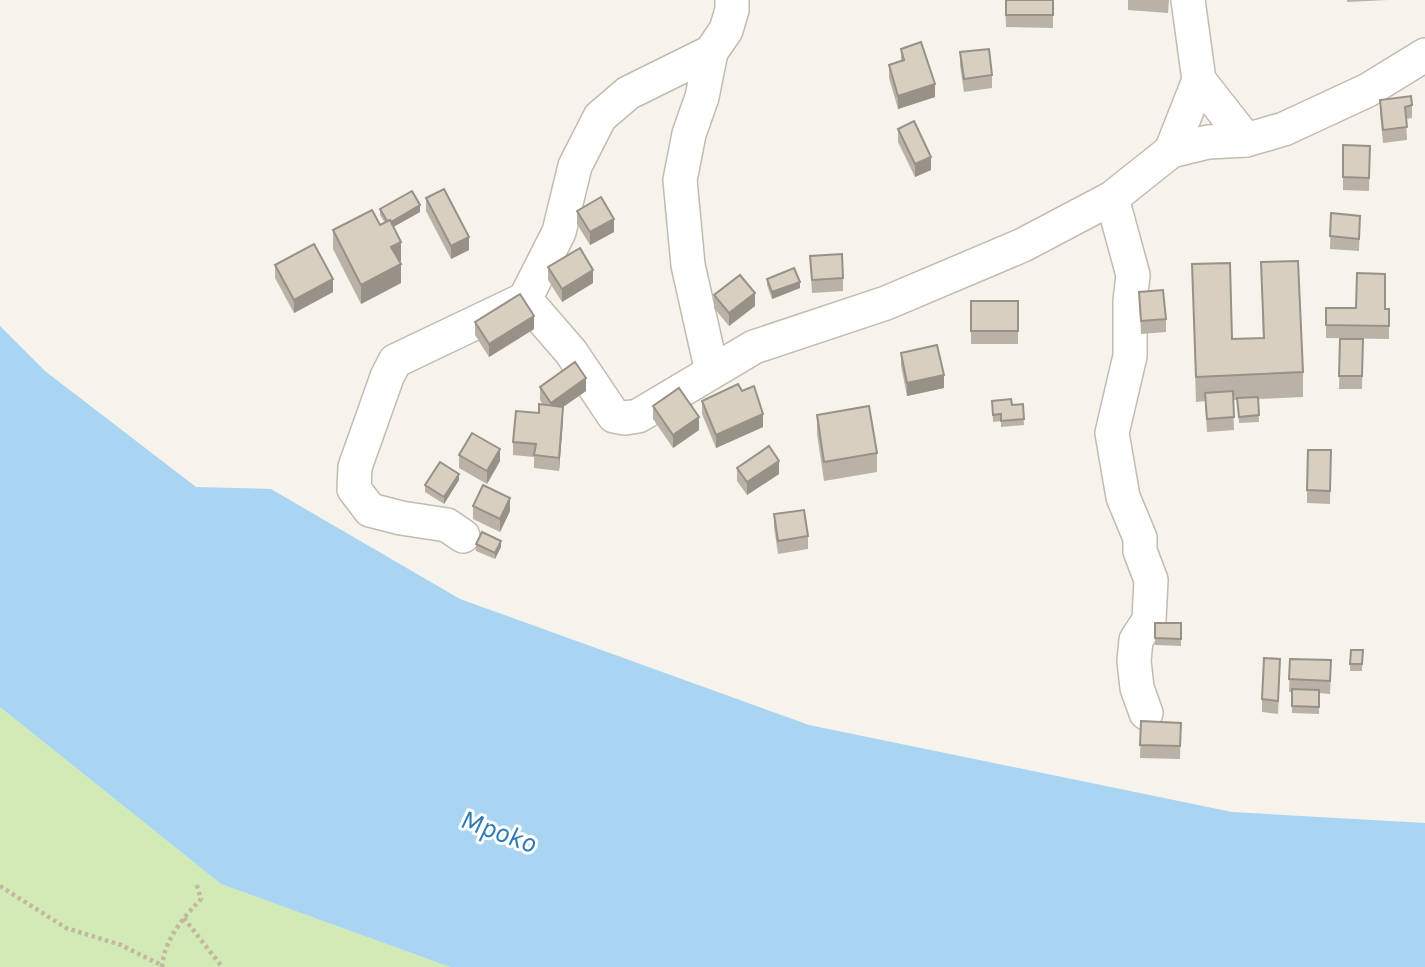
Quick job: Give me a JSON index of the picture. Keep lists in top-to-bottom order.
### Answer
{
  "water": ["Mpoko"]
}
